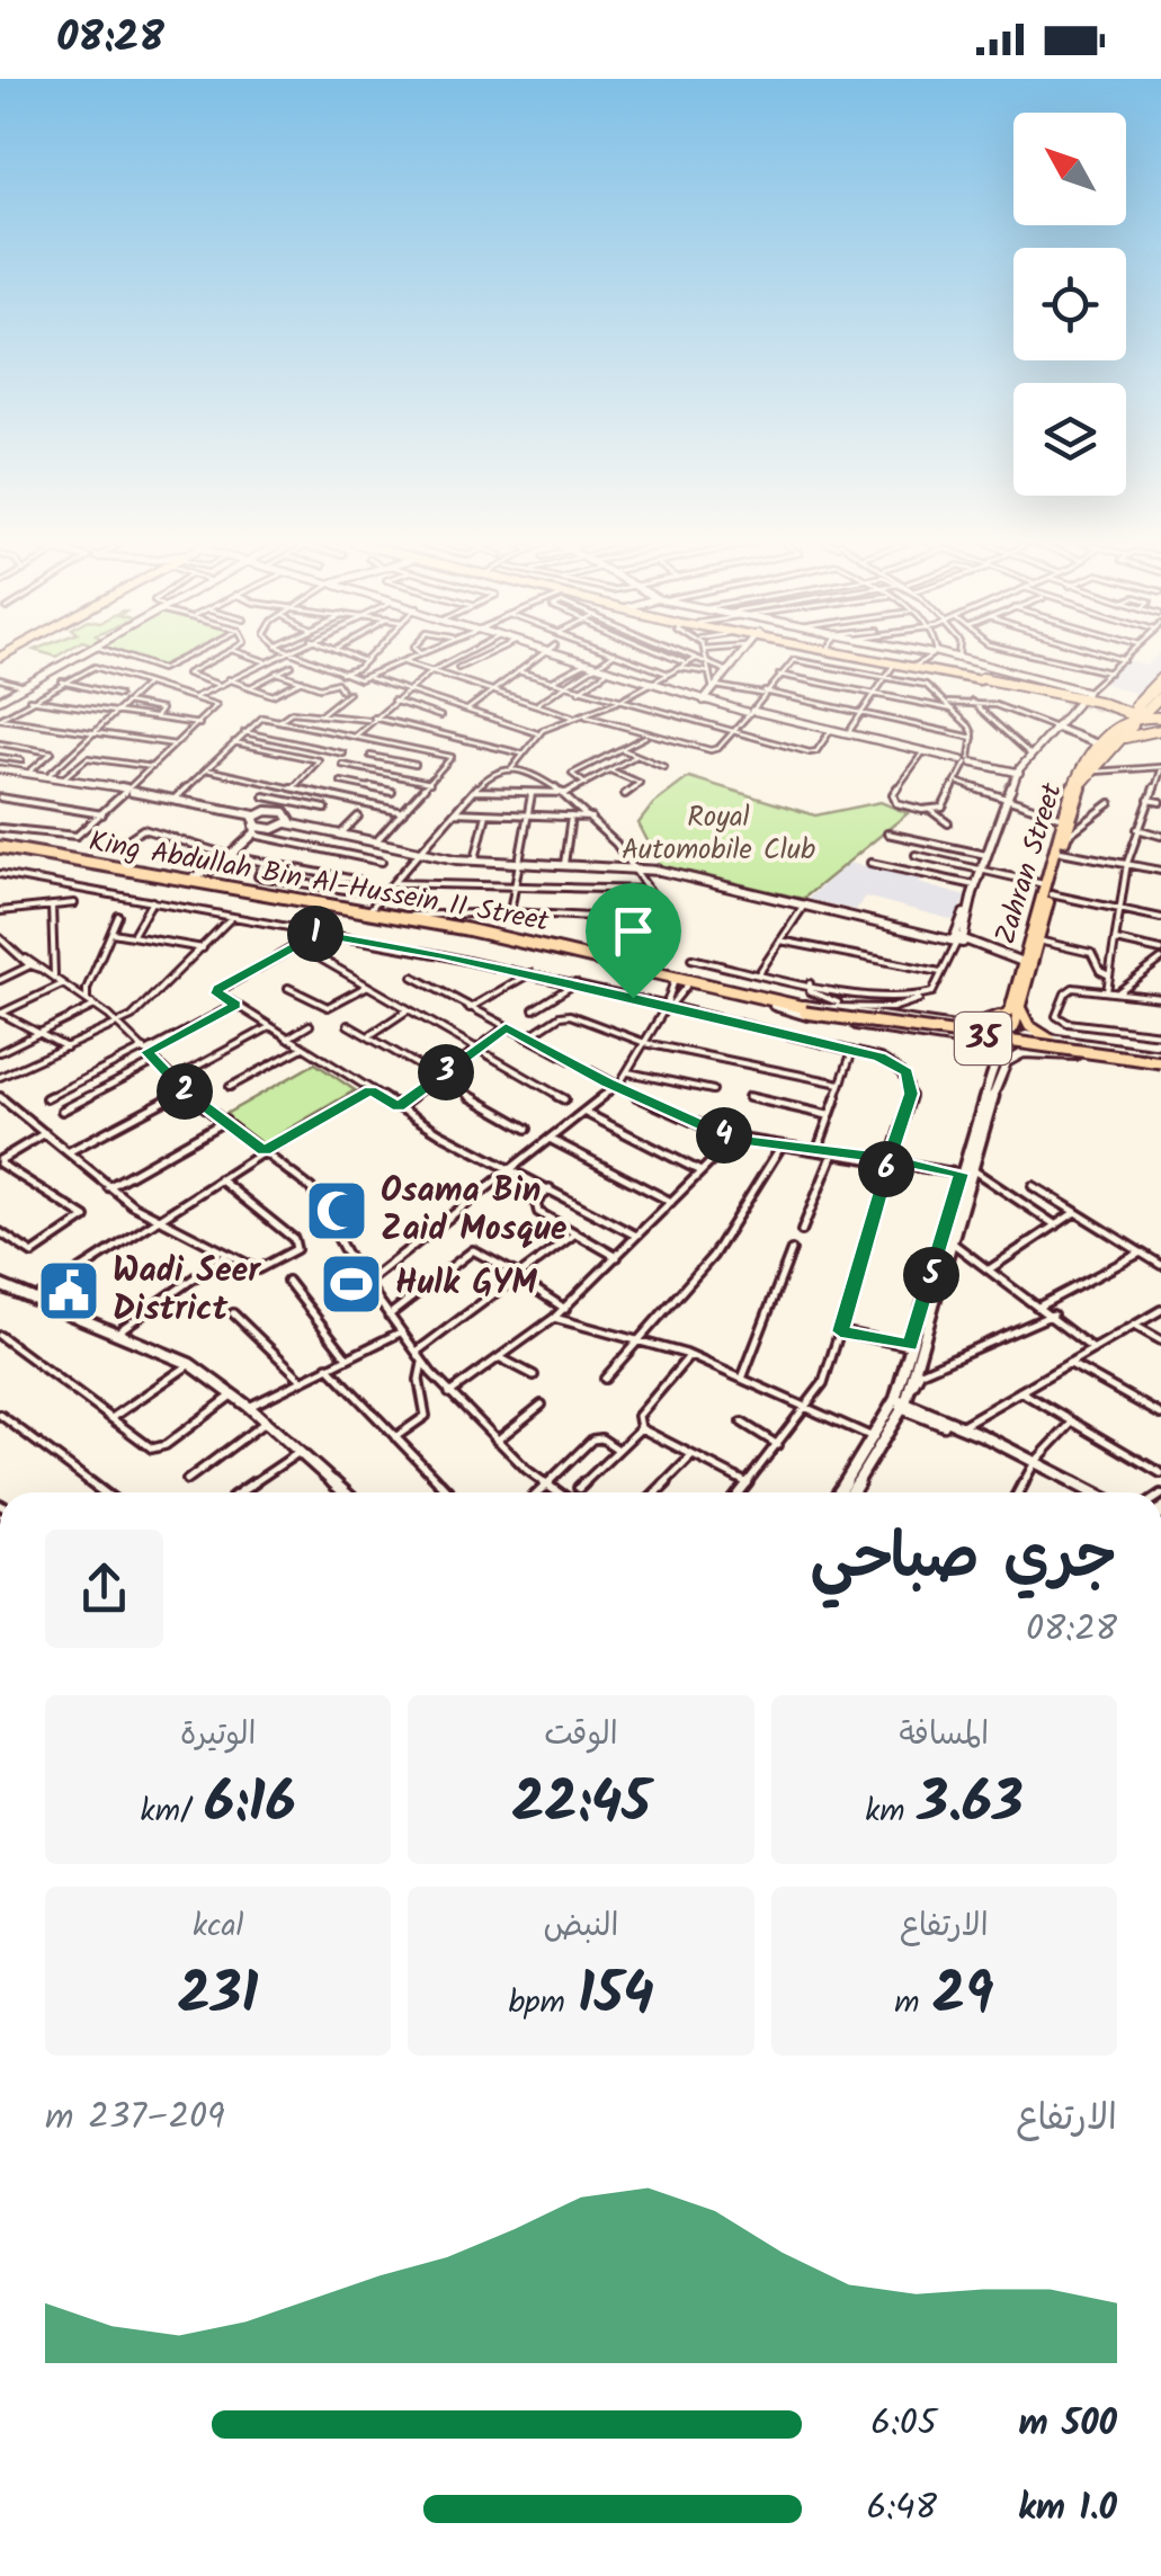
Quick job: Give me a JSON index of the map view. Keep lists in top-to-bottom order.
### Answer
{
  "streets": {
    "highway": ["King Abdullah Bin Al-Hussein II Street", "35"],
    "main road": ["Zahran Street"]
  },
  "parks": ["Royal Automobile Club"],
  "places": {
    "mosque": ["Osama Bin Zaid Mosque"],
    "sports": ["Hulk GYM"],
    "public building": ["Wadi Seer District"]
  },
  "north": "top left",
  "page": {
    "status": "08:28",
    "pins": [
      "1",
      "3",
      "2",
      "4",
      "6",
      "5"
    ],
    "heading": ["جري صباحي", "08:28"],
    "stats": [
      ["المسافة", "3.63 km"],
      ["الوقت", "22:45"],
      ["الوتيرة", "6:16 /km"],
      ["الارتفاع", "29 m"],
      ["النبض", "154 bpm"],
      ["kcal", "231"]
    ],
    "chart": ["الارتفاع", "209–237 m"],
    "list": [
      {
        "name": "500 m",
        "note": "6:05"
      },
      {
        "name": "1.0 km",
        "note": "6:48"
      }
    ]
  }
}
